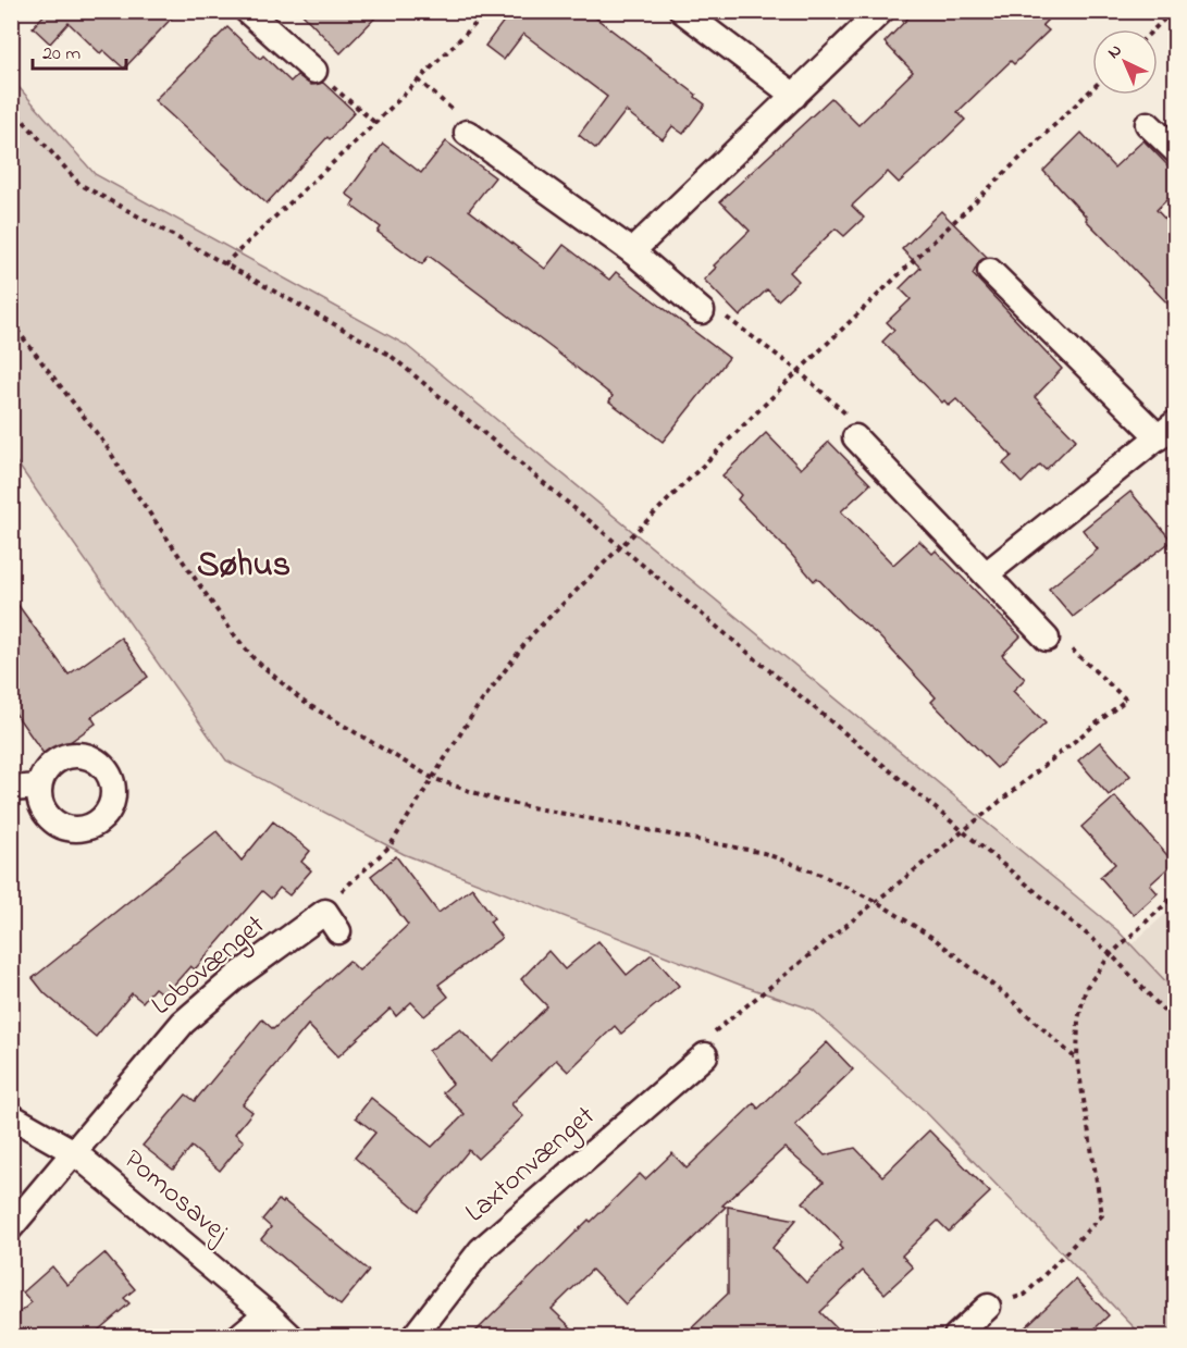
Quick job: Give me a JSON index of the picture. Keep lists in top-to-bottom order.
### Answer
{
  "streets": {
    "street": ["Lobovænget", "Laxtonvænget", "Pomosavej"]
  },
  "crossings": [
    ["Lobovænget", "Pomosavej"]
  ],
  "districts": ["Søhus"],
  "scale_bar": "20 m",
  "north": "top left"
}
